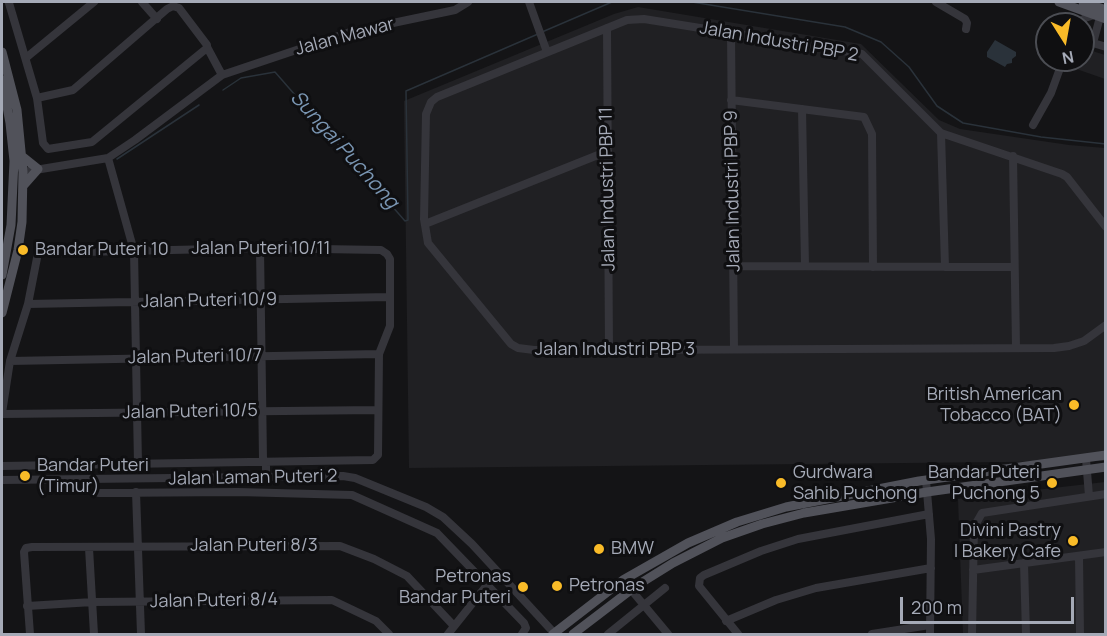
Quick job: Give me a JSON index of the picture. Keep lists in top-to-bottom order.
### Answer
{
  "streets": {
    "street": [
      "Jalan Mawar",
      "Jalan Industri PBP 2",
      "Jalan Industri PBP 11",
      "Jalan Industri PBP 9",
      "Jalan Puteri 10/11",
      "Jalan Puteri 10/9",
      "Jalan Industri PBP 3",
      "Jalan Puteri 10/7",
      "Jalan Puteri 10/5",
      "Jalan Laman Puteri 2",
      "Jalan Puteri 8/3",
      "Jalan Puteri 8/4"
    ]
  },
  "crossings": [
    ["Jalan Industri PBP 2", "Jalan Industri PBP 11"],
    ["Jalan Industri PBP 2", "Jalan Industri PBP 9"],
    ["Jalan Industri PBP 2", "Jalan Industri PBP 3"],
    ["Jalan Industri PBP 11", "Jalan Industri PBP 3"],
    ["Jalan Industri PBP 9", "Jalan Industri PBP 3"],
    ["Jalan Puteri 10/11", "Jalan Puteri 10/9"],
    ["Jalan Puteri 8/3", "Jalan Puteri 8/4"]
  ],
  "water": ["Sungai Puchong"],
  "places": [
    "Bandar Puteri 10",
    "British American Tobacco (BAT)",
    "Bandar Puteri (Timur)",
    "Gurdwara Sahib Puchong",
    "Bandar Puteri Puchong 5",
    "Divini Pastry | Bakery Cafe",
    "BMW",
    "Petronas",
    "Petronas Bandar Puteri"
  ],
  "scale_bar": "200 m",
  "north": "bottom"
}
